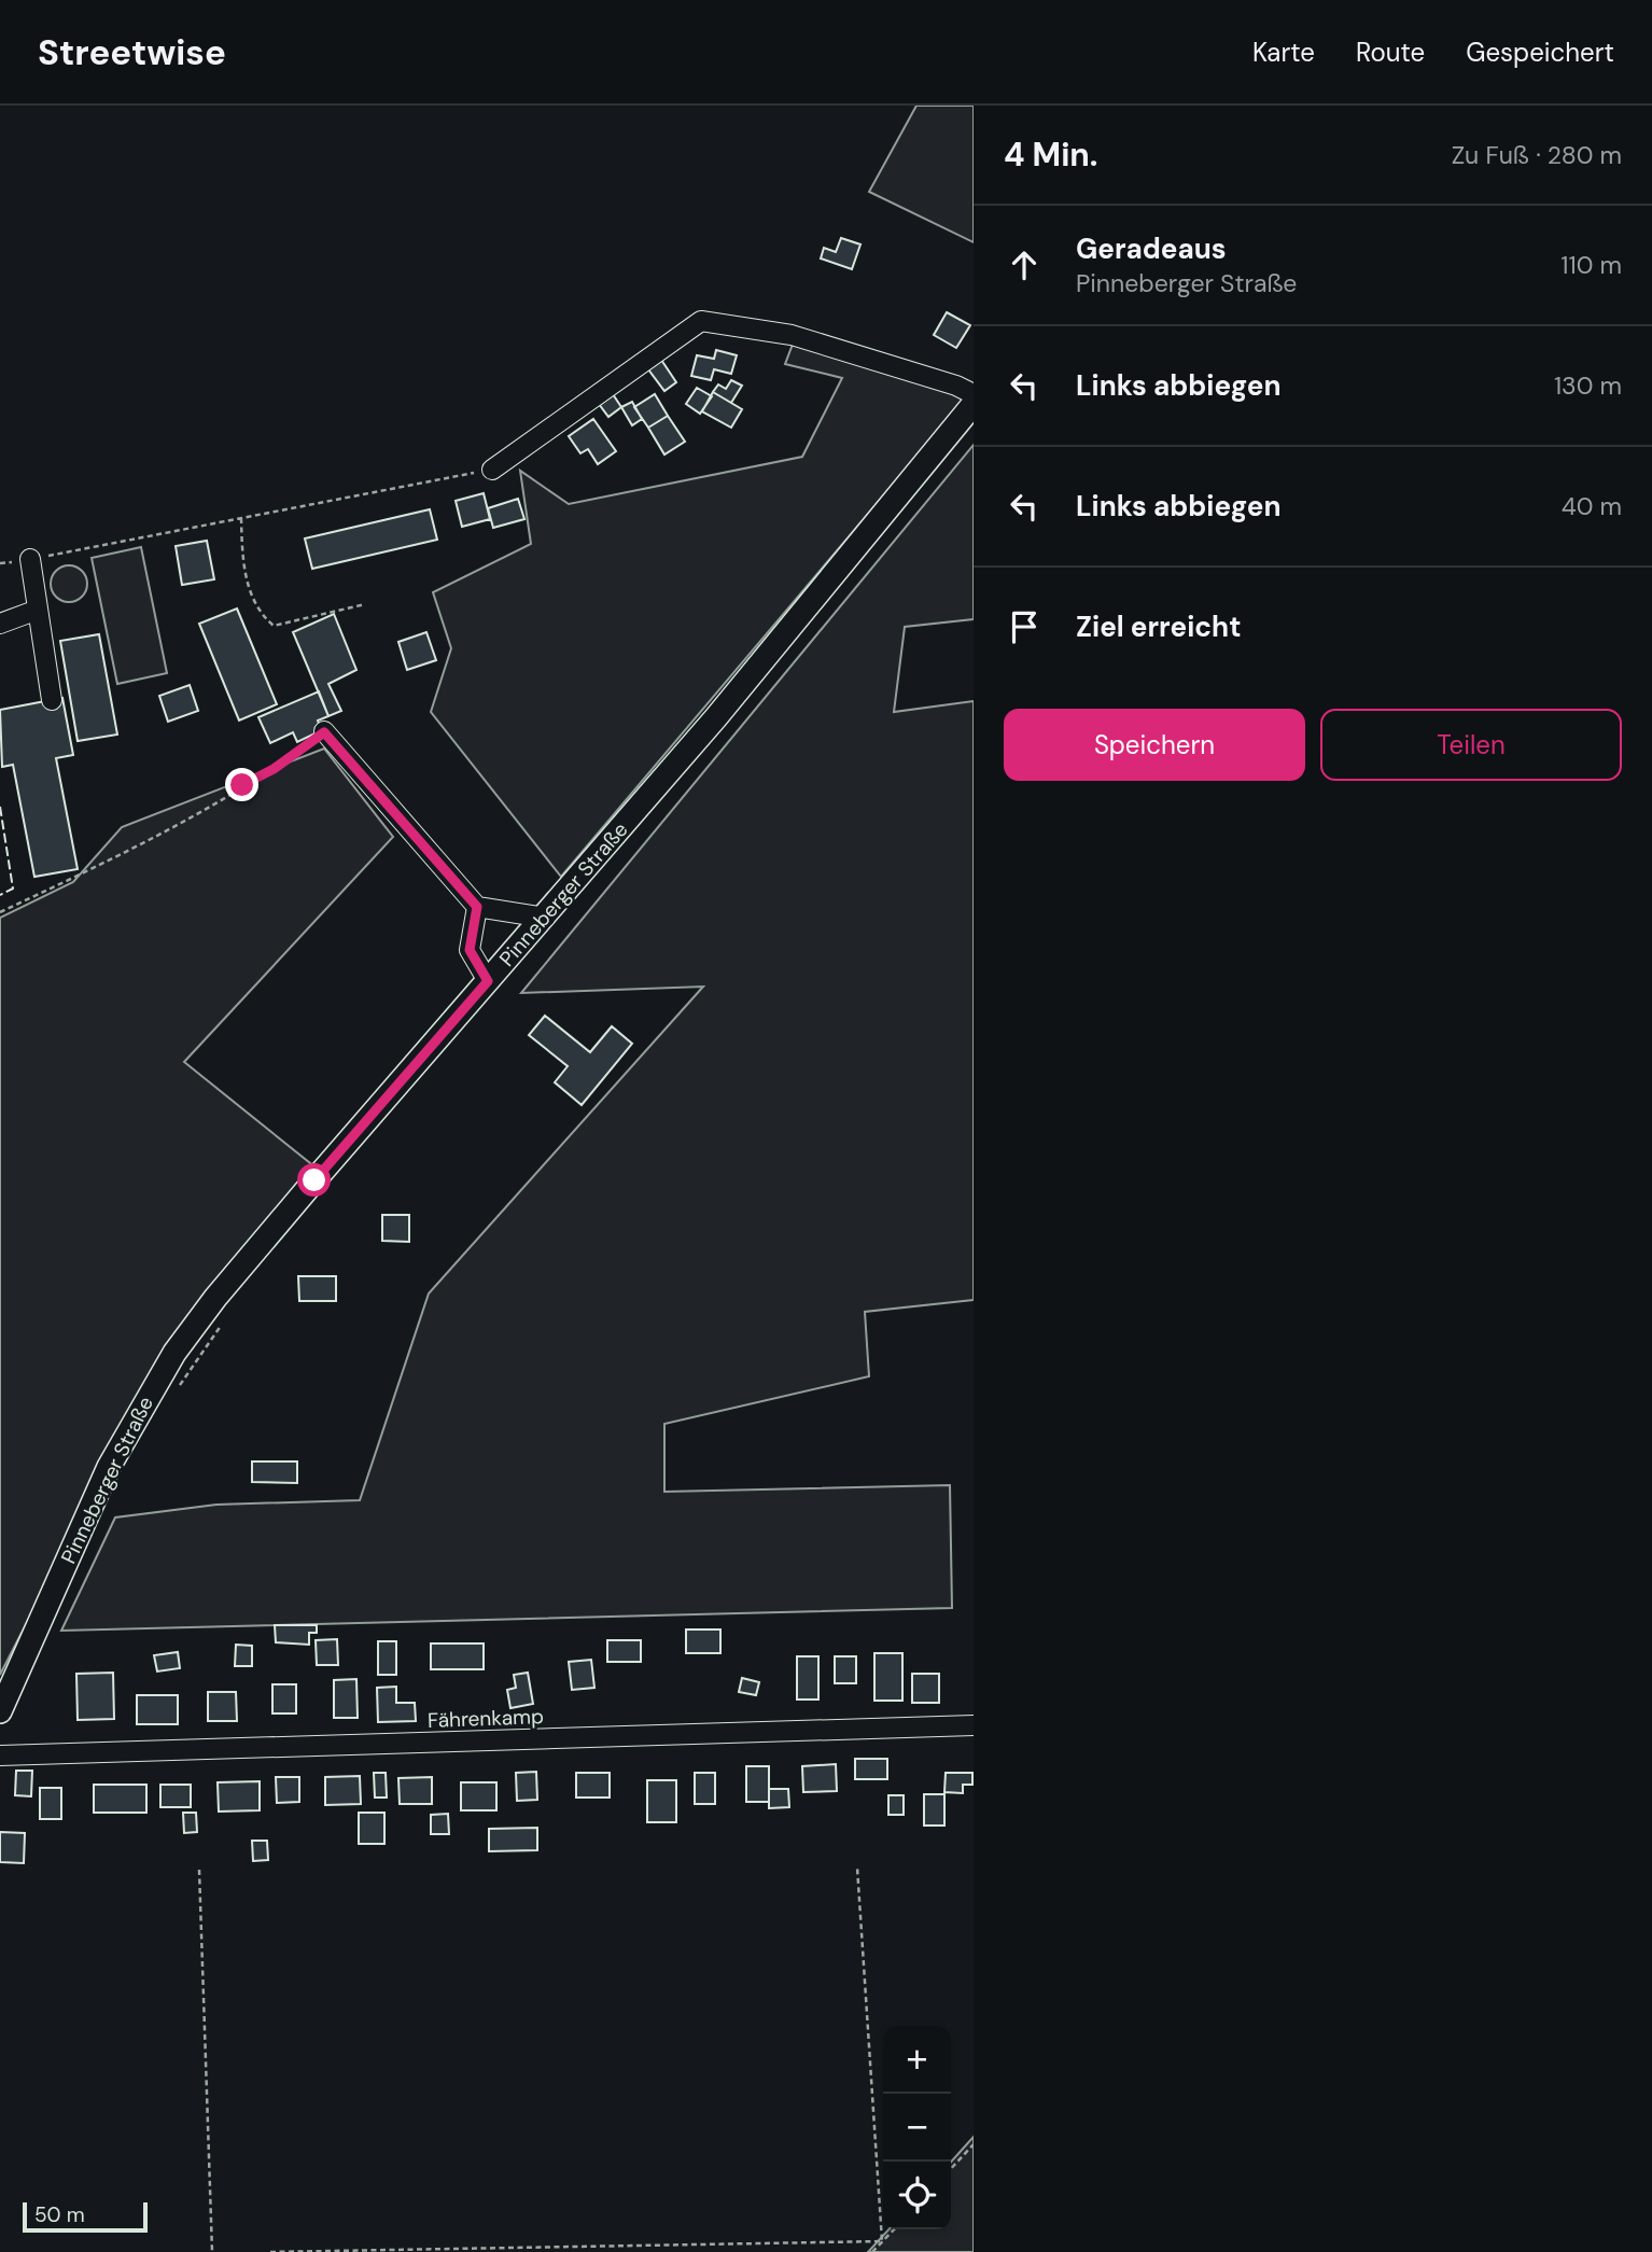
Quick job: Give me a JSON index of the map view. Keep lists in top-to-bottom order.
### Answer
{
  "streets": {
    "main road": ["Pinneberger Straße"],
    "street": ["Fährenkamp"]
  },
  "scale_bar": "50 m",
  "page": {
    "header": "Streetwise",
    "nav": ["Karte", "Route", "Gespeichert"],
    "heading": ["4 Min.", "Zu Fuß · 280 m"],
    "list": [
      ["Geradeaus", "Pinneberger Straße", "110 m"],
      ["Links abbiegen", "130 m"],
      ["Links abbiegen", "40 m"],
      "Ziel erreicht"
    ],
    "buttons": ["Speichern", "Teilen"],
    "map_buttons": ["+", "−"],
    "scale": "50 m"
  }
}
